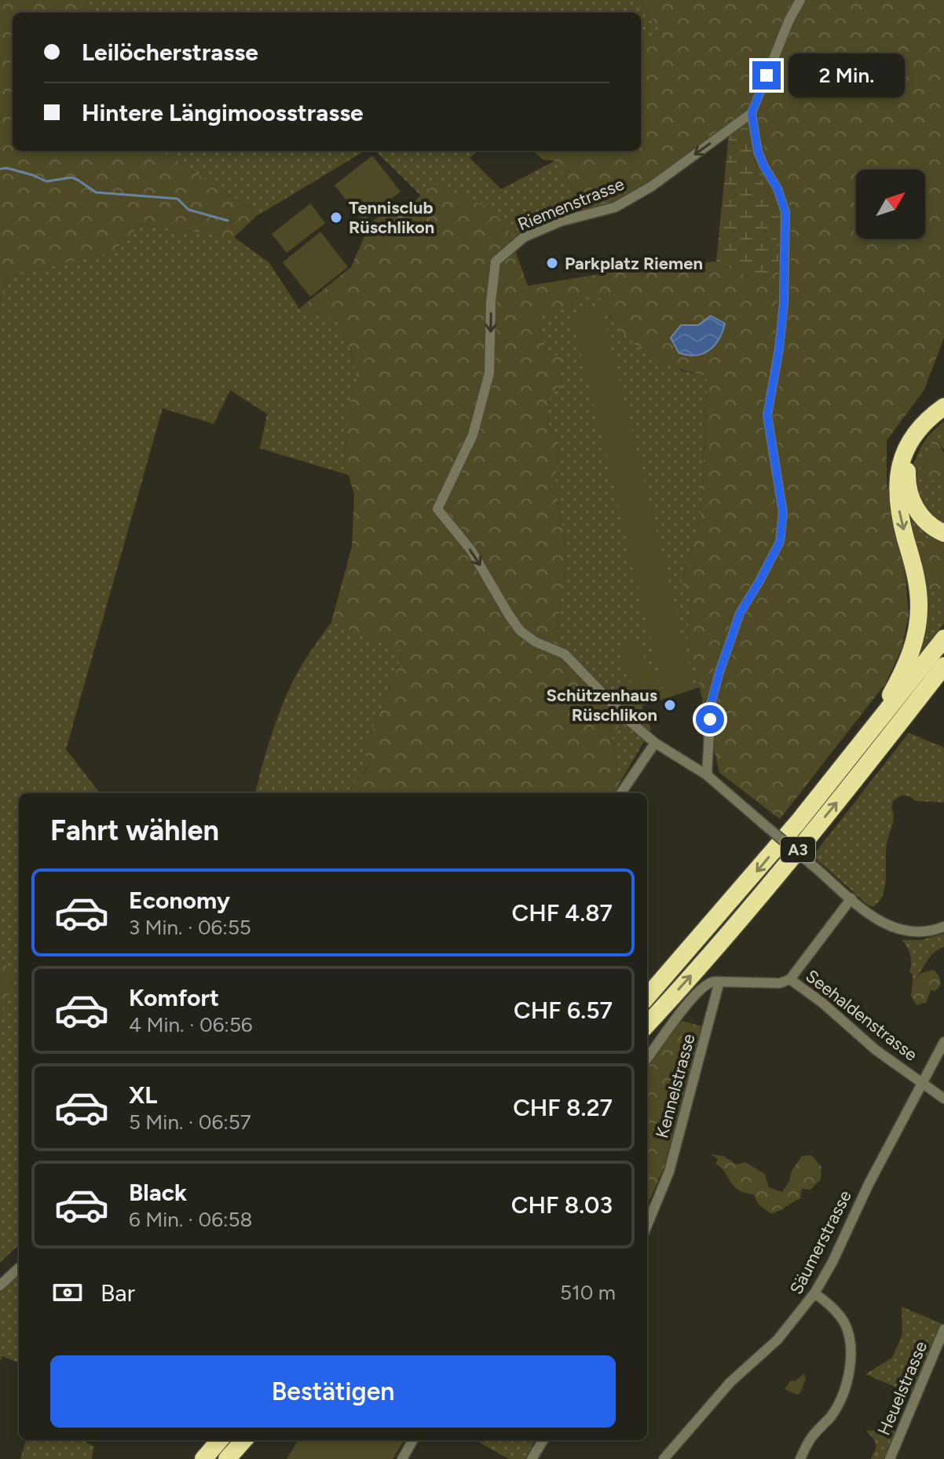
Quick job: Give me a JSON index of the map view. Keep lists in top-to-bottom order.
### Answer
{
  "streets": {
    "highway": ["A3"],
    "street": [
      "Riemenstrasse",
      "Seehaldenstrasse",
      "Kennelstrasse",
      "Säumerstrasse",
      "Heuelstrasse"
    ]
  },
  "crossings": [
    ["Seehaldenstrasse", "Kennelstrasse"],
    ["Seehaldenstrasse", "Säumerstrasse"]
  ],
  "places": ["Tennisclub Rüschlikon", "Parkplatz Riemen", "Schützenhaus Rüschlikon"],
  "north": "top right",
  "page": {
    "banner": ["Leilöcherstrasse", "Hintere Längimoosstrasse"],
    "bubble": "2 Min.",
    "heading": "Fahrt wählen",
    "list": [
      {
        "name": "Economy",
        "note": "3 Min. · 06:55",
        "value": "CHF 4.87"
      },
      {
        "name": "Komfort",
        "note": "4 Min. · 06:56",
        "value": "CHF 6.57"
      },
      {
        "name": "XL",
        "note": "5 Min. · 06:57",
        "value": "CHF 8.27"
      },
      {
        "name": "Black",
        "note": "6 Min. · 06:58",
        "value": "CHF 8.03"
      }
    ],
    "pay": ["Bar", "510 m"],
    "buttons": "Bestätigen"
  }
}
